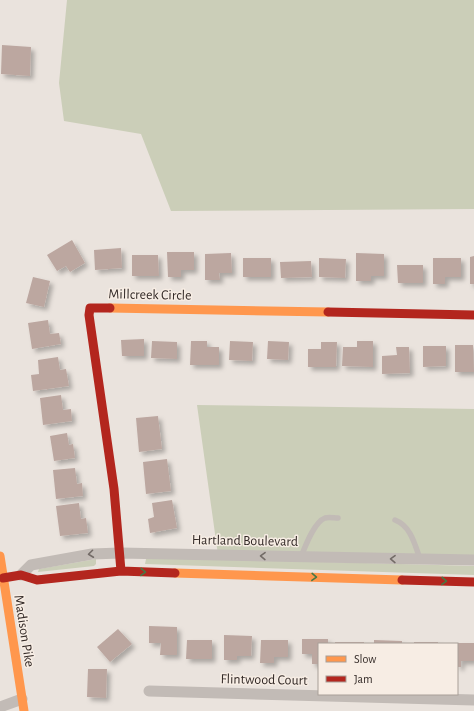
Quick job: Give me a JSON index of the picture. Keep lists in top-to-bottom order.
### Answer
{
  "streets": {
    "street": [
      "Millcreek Circle",
      "Hartland Boulevard",
      "Madison Pike",
      "Flintwood Court"
    ]
  },
  "crossings": [
    ["Millcreek Circle", "Hartland Boulevard"],
    ["Hartland Boulevard", "Madison Pike"]
  ],
  "legend": ["Slow", "Jam"]
}
